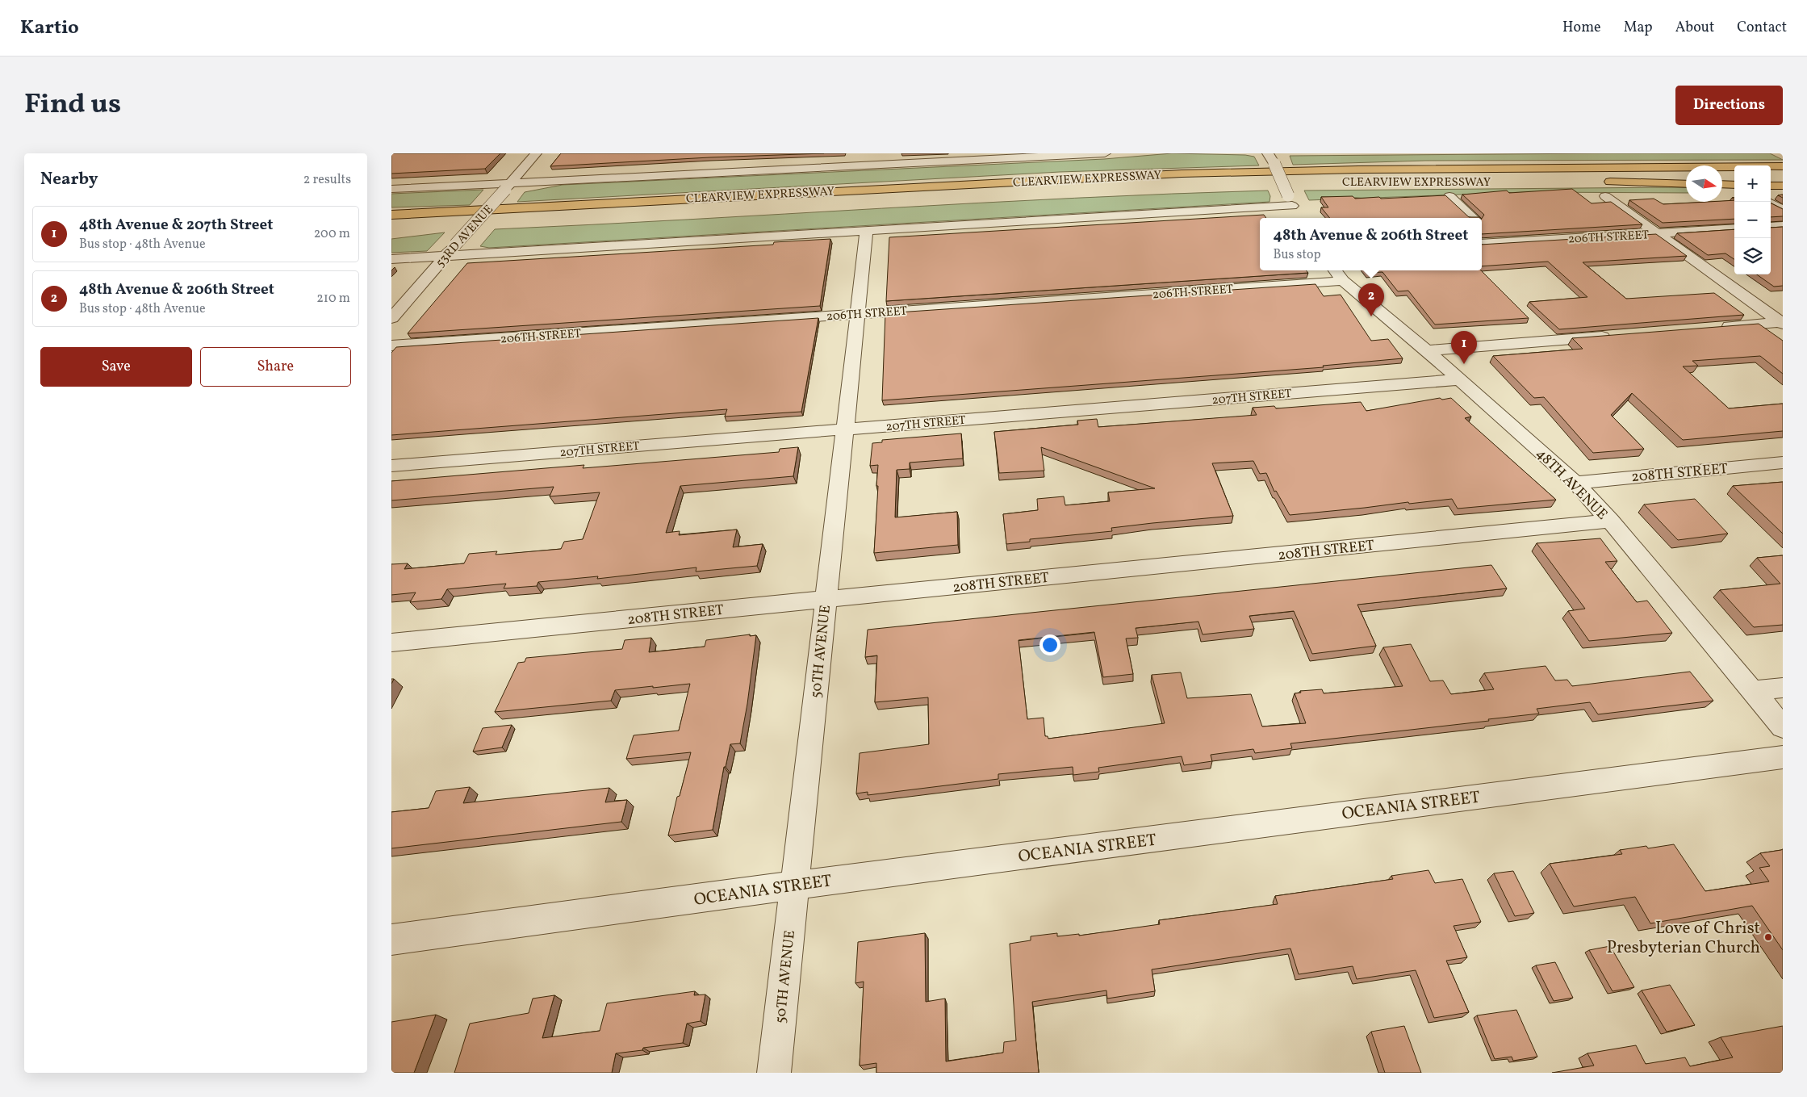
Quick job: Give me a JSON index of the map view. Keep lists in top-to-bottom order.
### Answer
{
  "streets": {
    "highway": ["CLEARVIEW EXPRESSWAY"],
    "street": [
      "53RD AVENUE",
      "206TH STREET",
      "207TH STREET",
      "208TH STREET",
      "48TH AVENUE",
      "50TH AVENUE",
      "OCEANIA STREET"
    ]
  },
  "crossings": [
    ["CLEARVIEW EXPRESSWAY", "53RD AVENUE"],
    ["206TH STREET", "48TH AVENUE"],
    ["206TH STREET", "50TH AVENUE"],
    ["207TH STREET", "48TH AVENUE"],
    ["207TH STREET", "50TH AVENUE"],
    ["208TH STREET", "48TH AVENUE"],
    ["208TH STREET", "50TH AVENUE"],
    ["50TH AVENUE", "OCEANIA STREET"]
  ],
  "places": ["Love of Christ Presbyterian Church"],
  "north": "right",
  "page": {
    "header": "Kartio",
    "nav": [
      "Home",
      "Map",
      "About",
      "Contact"
    ],
    "title": "Find us",
    "buttons": [
      "Directions",
      ["Save", "Share"]
    ],
    "heading": ["Nearby", "2 results"],
    "map_buttons": ["+", "−"],
    "list": [
      {
        "mark": "1",
        "name": "48th Avenue & 207th Street",
        "note": "Bus stop · 48th Avenue",
        "value": "200 m"
      },
      {
        "mark": "2",
        "name": "48th Avenue & 206th Street",
        "note": "Bus stop · 48th Avenue",
        "value": "210 m"
      }
    ],
    "popup": ["48th Avenue & 206th Street", "Bus stop"],
    "pins": ["2", "1"]
  }
}
